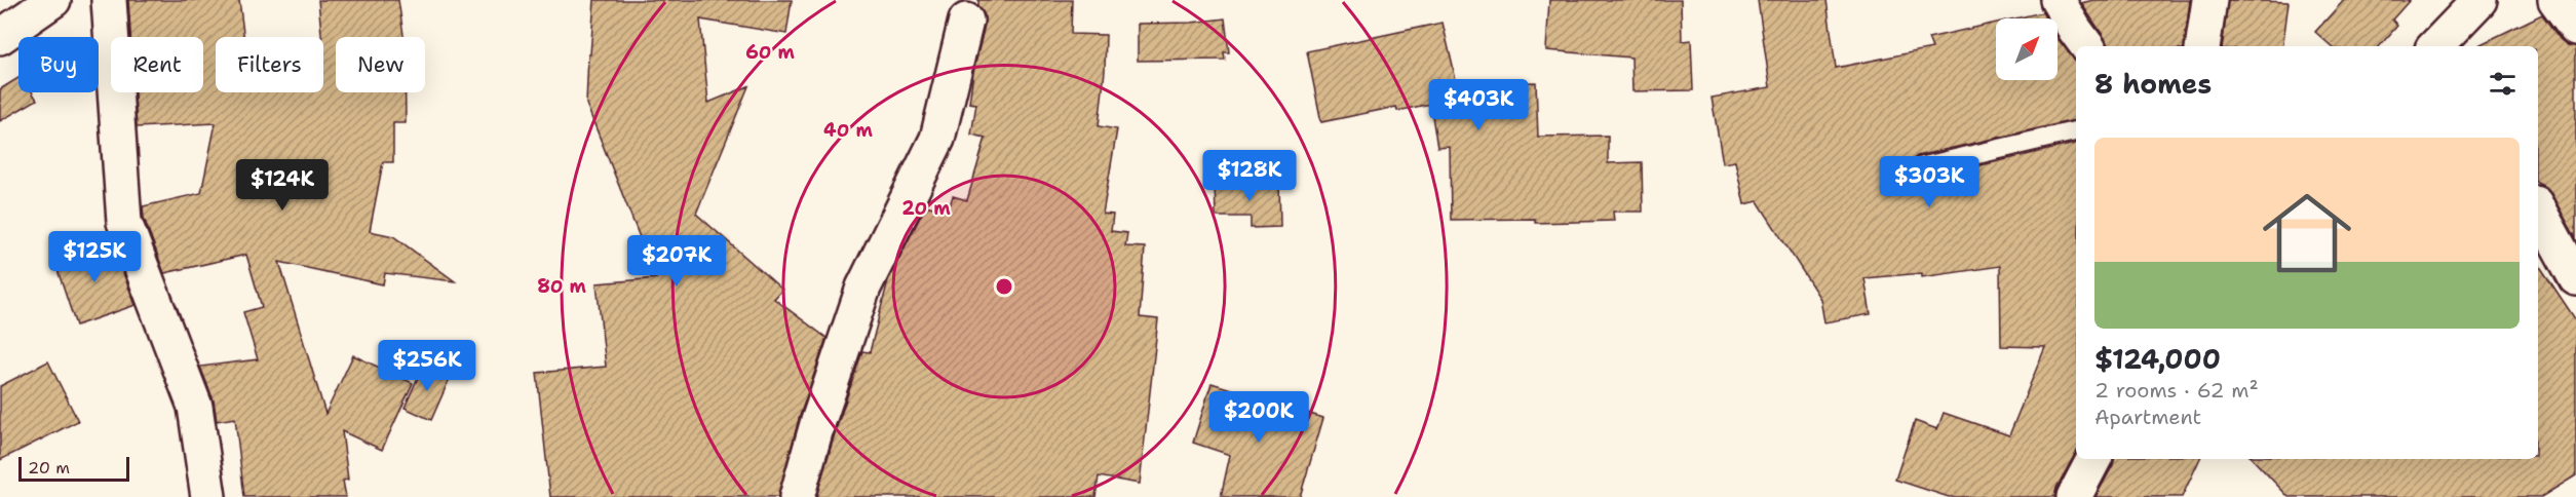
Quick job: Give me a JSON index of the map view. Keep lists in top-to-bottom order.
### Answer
{
  "scale_bar": "20 m",
  "north": "top right",
  "page": {
    "chip": [
      "Buy",
      "Rent",
      "Filters",
      "New"
    ],
    "heading": "8 homes",
    "price": [
      "$403K",
      "$128K",
      "$303K",
      "$124K",
      "$125K",
      "$207K",
      "$256K",
      "$200K"
    ],
    "list": [
      {
        "name": "$124,000",
        "note": "2 rooms · 62 m² · Apartment"
      }
    ],
    "scale": "20 m"
  },
  "rings": [
    "60 m",
    "40 m",
    "20 m",
    "80 m"
  ]
}
